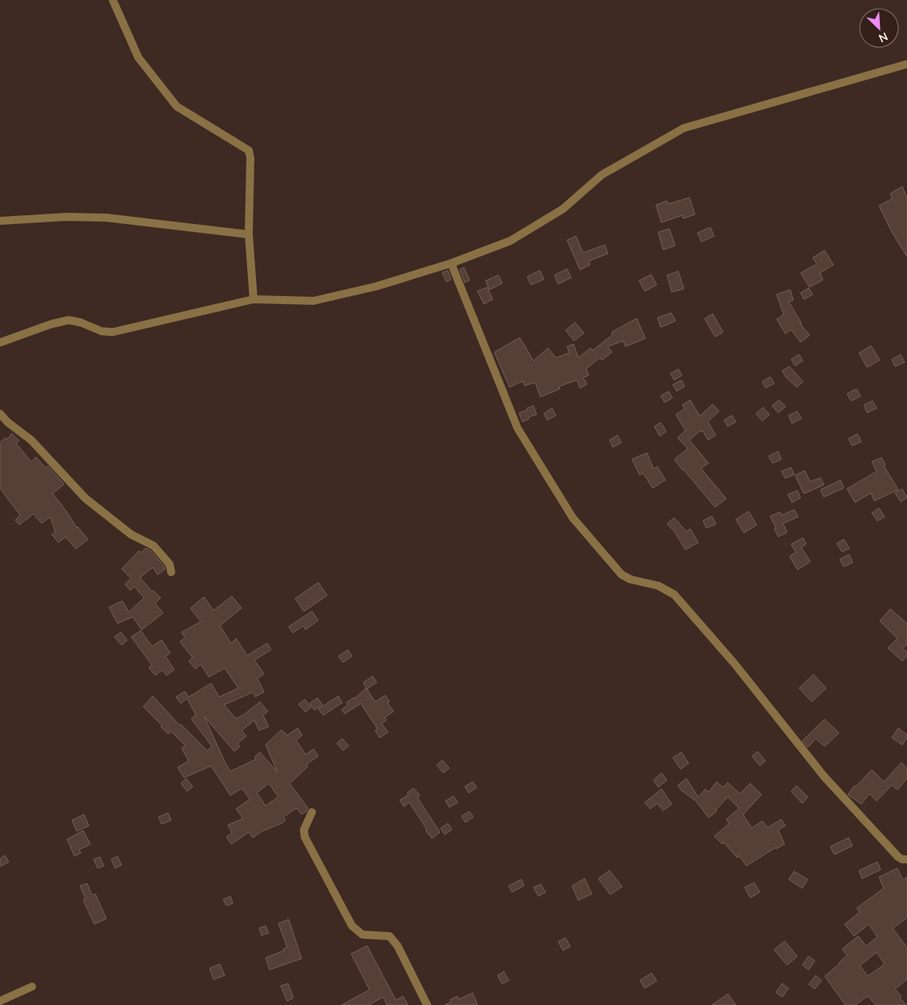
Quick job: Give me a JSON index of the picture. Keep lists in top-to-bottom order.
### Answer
{
  "north": "bottom right"
}
